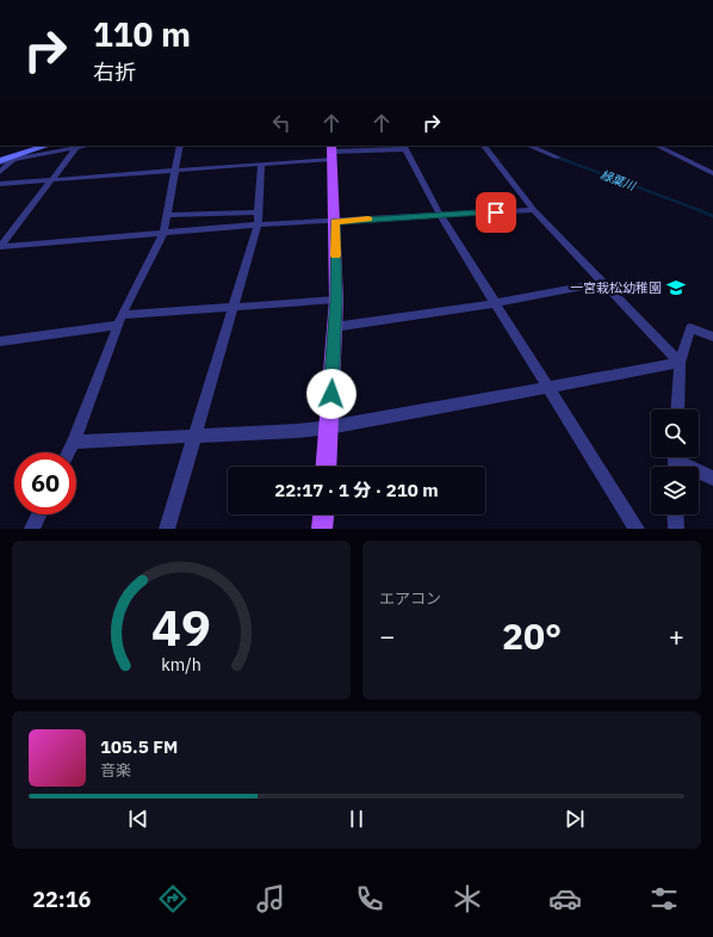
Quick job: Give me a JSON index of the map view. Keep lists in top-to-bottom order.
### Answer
{
  "water": ["縁葉川"],
  "places": {
    "school or university": ["一宮栽松幼稚園"]
  },
  "page": {
    "turn": ["110 m", "右折"],
    "limit": "60",
    "trip": "22:17 · 1 分 · 210 m",
    "tile": "エアコン",
    "heat": ["−", "20°", "+"],
    "song": ["105.5 FM", "音楽"],
    "tabs": "22:16",
    "gauge": ["49", "km/h"]
  }
}
